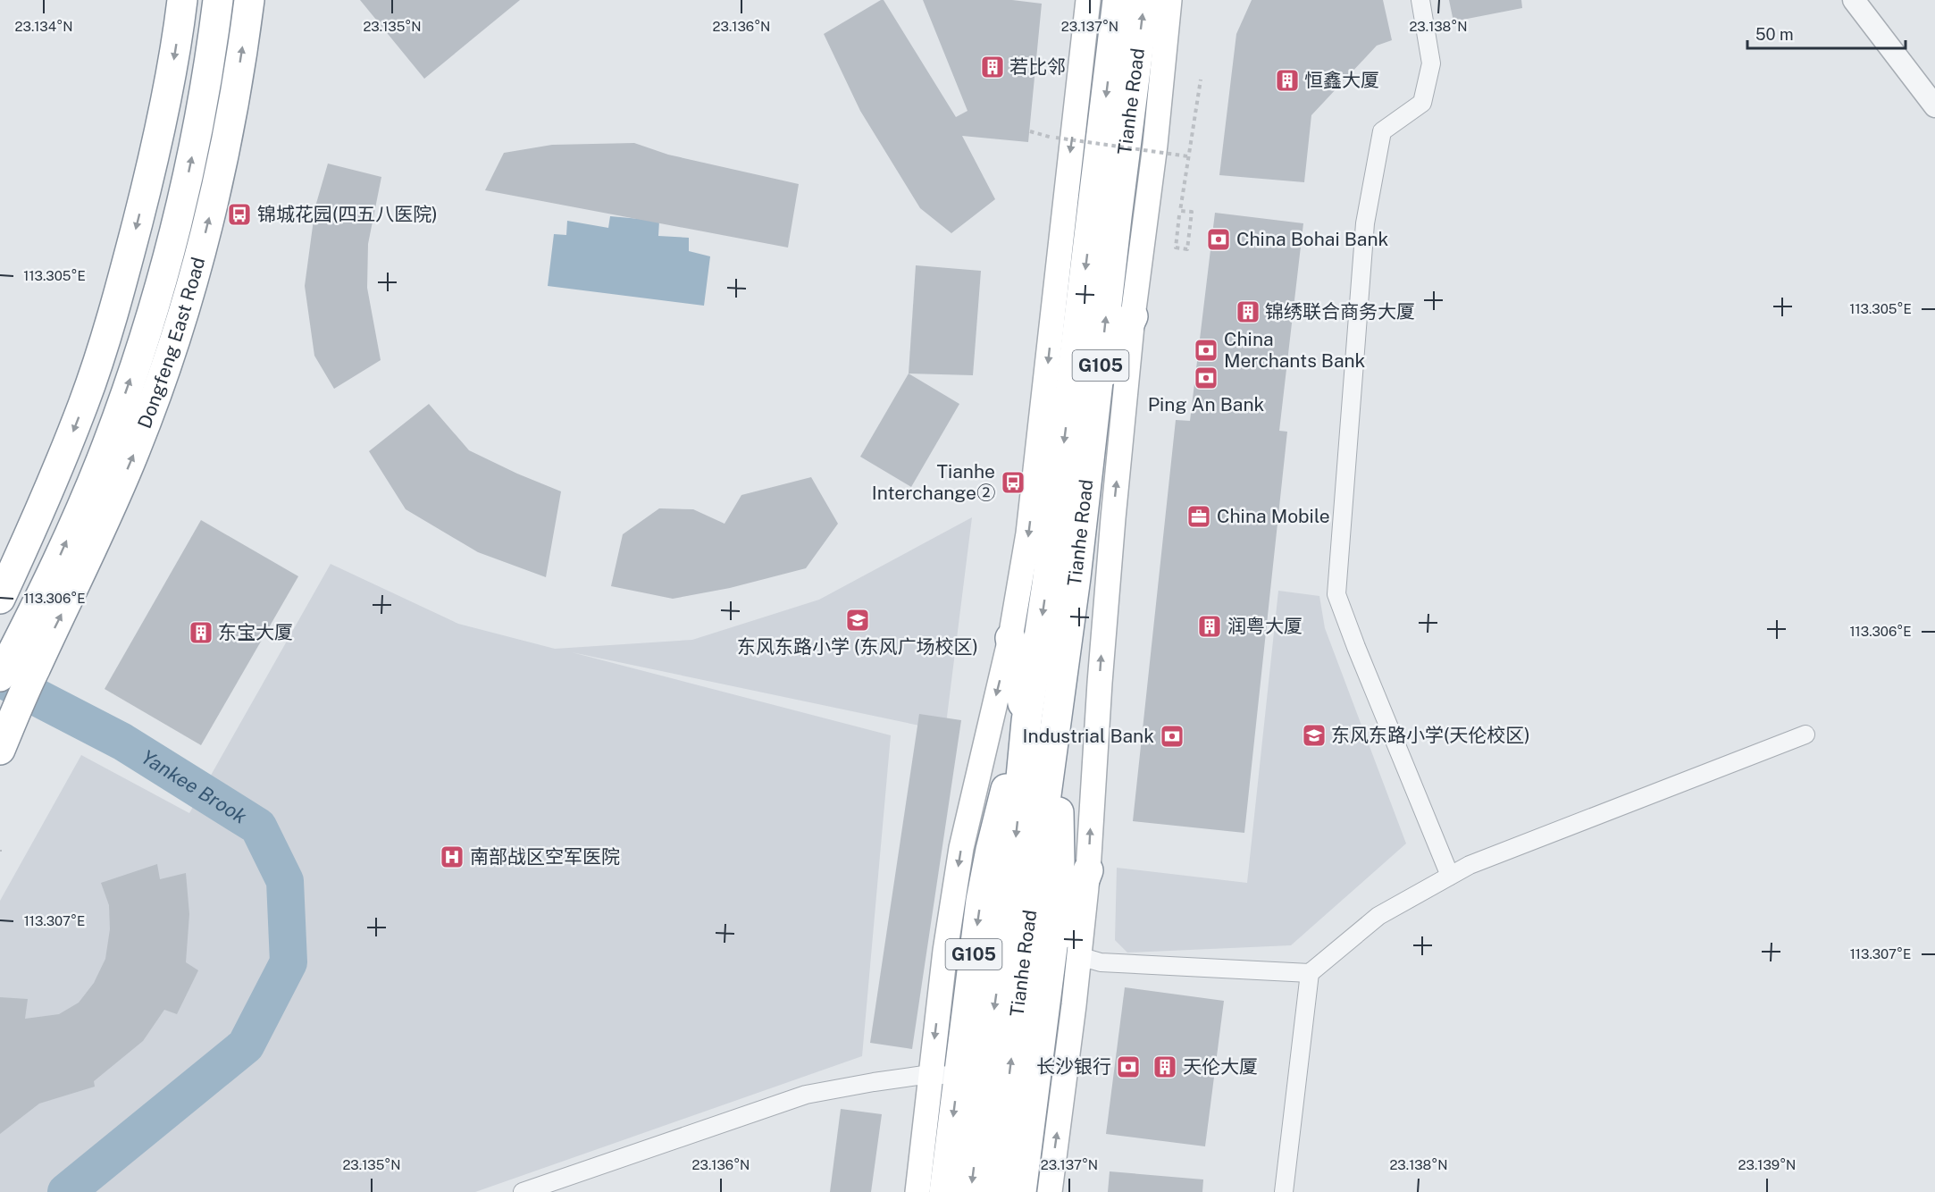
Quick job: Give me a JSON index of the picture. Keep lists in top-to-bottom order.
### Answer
{
  "streets": {
    "highway": ["Tianhe Road", "Dongfeng East Road", "G105"]
  },
  "crossings": [
    ["Tianhe Road", "G105"]
  ],
  "water": ["Yankee Brook"],
  "places": {
    "building": [
      "若比邻",
      "恒鑫大厦",
      "锦绣联合商务大厦",
      "润粤大厦",
      "东宝大厦",
      "天伦大厦"
    ],
    "bus stop": ["锦城花园(四五八医院)", "Tianhe Interchange②"],
    "bank": [
      "China Bohai Bank",
      "China Merchants Bank",
      "Ping An Bank",
      "Industrial Bank",
      "长沙银行"
    ],
    "office": ["China Mobile"],
    "school or university": ["东风东路小学 (东风广场校区)", "东风东路小学(天伦校区)"],
    "hospital": ["南部战区空军医院"]
  },
  "scale_bar": "50 m",
  "coordinates": [
    "23.134°N",
    "23.135°N",
    "23.136°N",
    "23.137°N",
    "23.138°N",
    "113.305°E",
    "113.306°E",
    "113.307°E",
    "23.139°N"
  ]
}
